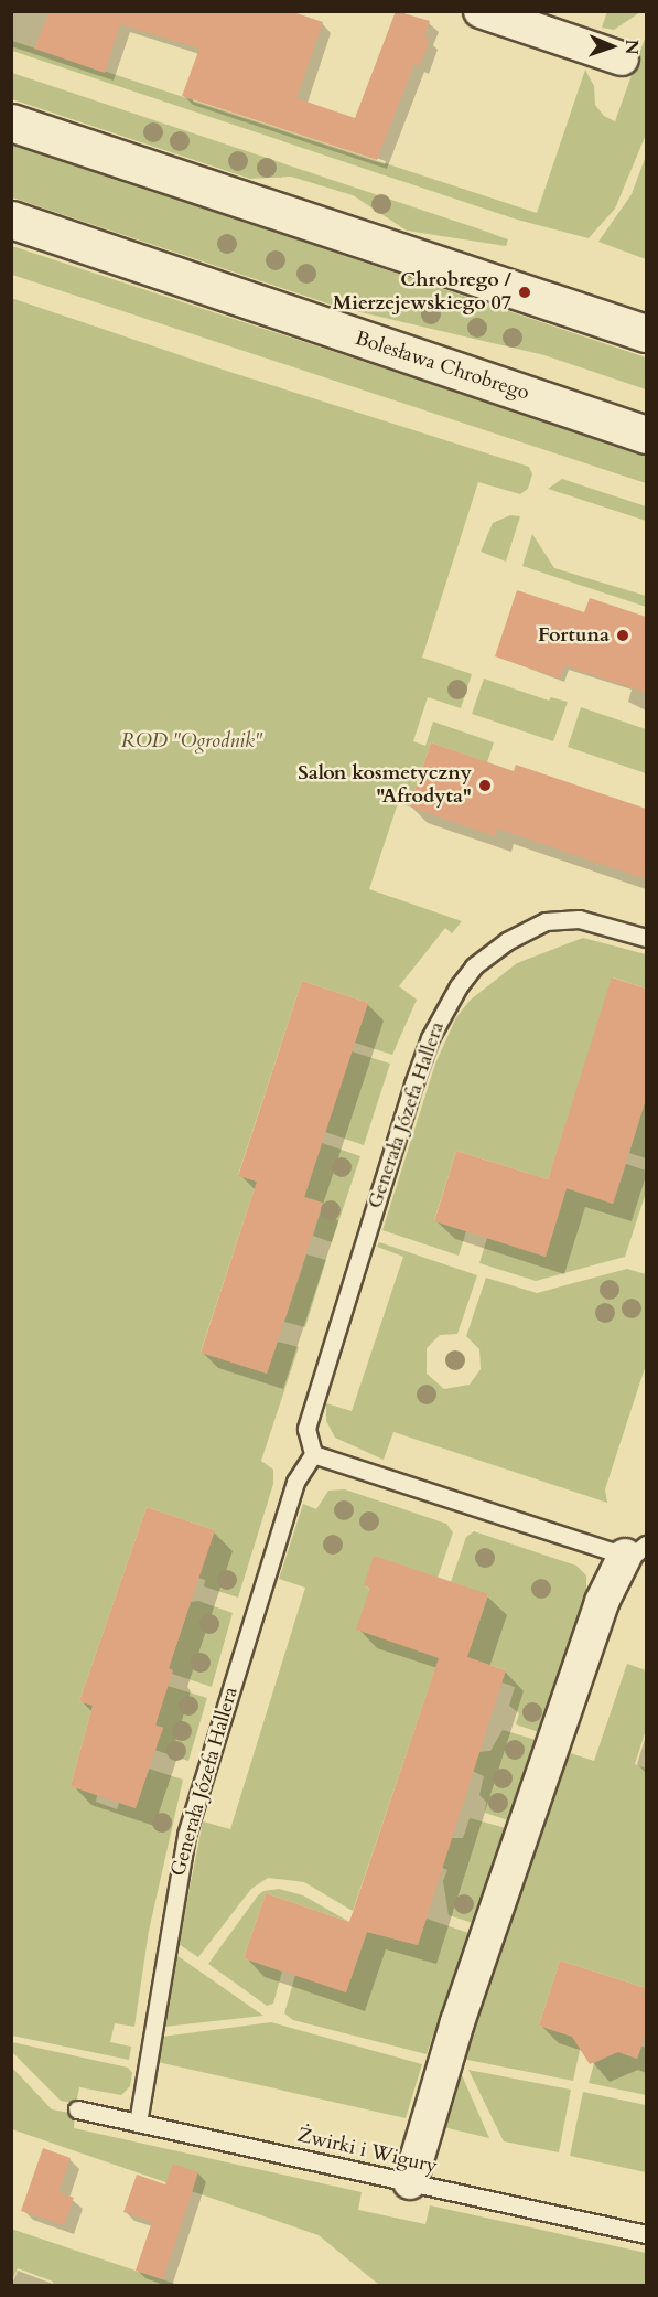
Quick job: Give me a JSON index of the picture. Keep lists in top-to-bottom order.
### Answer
{
  "streets": {
    "street": ["Bolesława Chrobrego"],
    "lane": ["Generała Józefa Hallera", "Żwirki i Wigury"]
  },
  "crossings": [
    ["Generała Józefa Hallera", "Żwirki i Wigury"]
  ],
  "parks": ["ROD \"Ogrodnik\""],
  "places": ["Chrobrego / Mierzejewskiego 07", "Fortuna", "Salon kosmetyczny \"Afrodyta\""],
  "north": "right"
}
